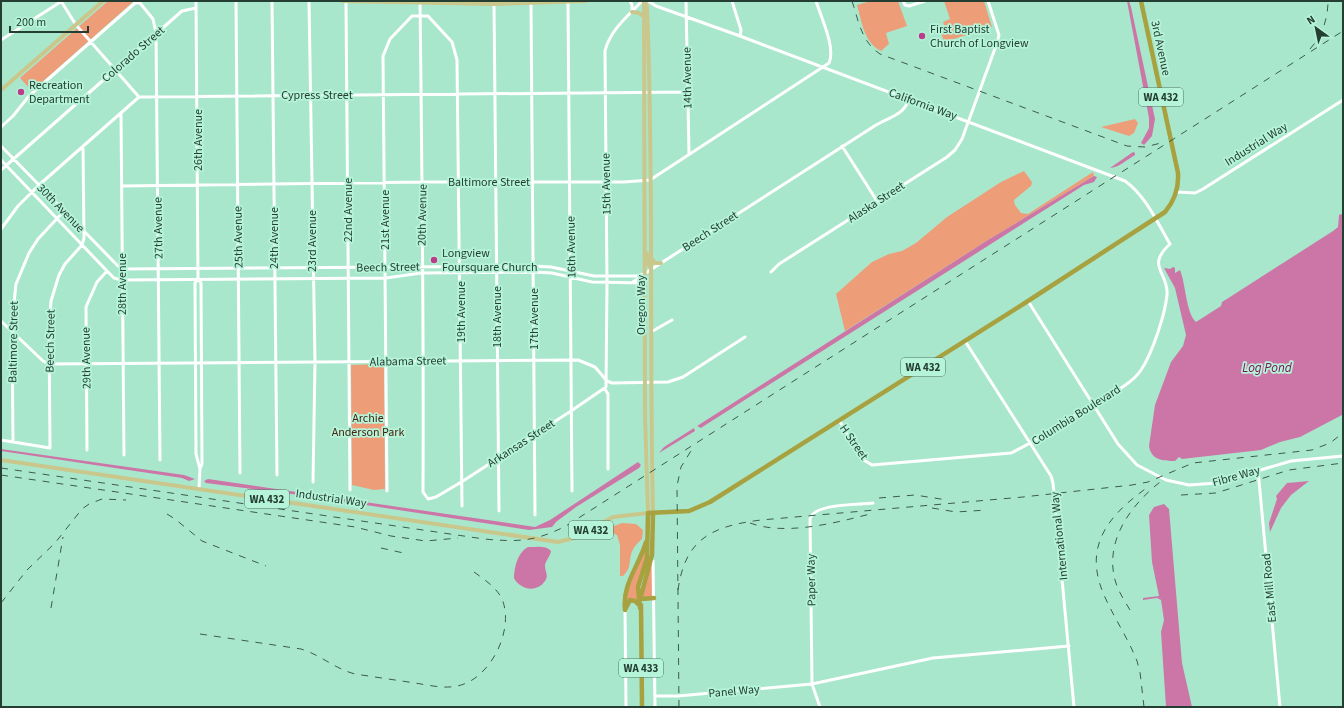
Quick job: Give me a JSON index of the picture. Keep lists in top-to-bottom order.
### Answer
{
  "streets": {
    "highway": [
      "3rd Avenue",
      "WA 432",
      "Industrial Way",
      "Oregon Way",
      "WA 433"
    ],
    "street": [
      "Colorado Street",
      "14th Avenue",
      "Cypress Street",
      "California Way",
      "26th Avenue",
      "Baltimore Street",
      "15th Avenue",
      "Alaska Street",
      "30th Avenue",
      "22nd Avenue",
      "20th Avenue",
      "21st Avenue",
      "27th Avenue",
      "Beech Street",
      "25th Avenue",
      "24th Avenue",
      "23rd Avenue",
      "16th Avenue",
      "28th Avenue",
      "19th Avenue",
      "18th Avenue",
      "17th Avenue",
      "29th Avenue",
      "Alabama Street",
      "Columbia Boulevard",
      "H Street",
      "Arkansas Street",
      "Fibre Way",
      "International Way",
      "Paper Way",
      "East Mill Road",
      "Panel Way"
    ]
  },
  "crossings": [
    ["3rd Avenue", "WA 432"],
    ["3rd Avenue", "Industrial Way"],
    ["Colorado Street", "26th Avenue"],
    ["Colorado Street", "30th Avenue"],
    ["Colorado Street", "27th Avenue"],
    ["14th Avenue", "Cypress Street"],
    ["14th Avenue", "California Way"],
    ["14th Avenue", "Baltimore Street"],
    ["Cypress Street", "26th Avenue"],
    ["Cypress Street", "15th Avenue"],
    ["Cypress Street", "22nd Avenue"],
    ["Cypress Street", "20th Avenue"],
    ["Cypress Street", "21st Avenue"],
    ["Cypress Street", "27th Avenue"],
    ["Cypress Street", "25th Avenue"],
    ["Cypress Street", "24th Avenue"],
    ["Cypress Street", "23rd Avenue"],
    ["Cypress Street", "16th Avenue"],
    ["Cypress Street", "Oregon Way"],
    ["Cypress Street", "19th Avenue"],
    ["Cypress Street", "18th Avenue"],
    ["Cypress Street", "17th Avenue"],
    ["WA 432", "California Way"],
    ["WA 432", "Industrial Way"],
    ["WA 432", "Oregon Way"],
    ["WA 432", "H Street"],
    ["WA 432", "Fibre Way"],
    ["WA 432", "International Way"],
    ["California Way", "Baltimore Street"],
    ["California Way", "15th Avenue"],
    ["California Way", "Alaska Street"],
    ["California Way", "Beech Street"],
    ["California Way", "Oregon Way"],
    ["California Way", "Columbia Boulevard"],
    ["26th Avenue", "Industrial Way"],
    ["26th Avenue", "Baltimore Street"],
    ["26th Avenue", "Beech Street"],
    ["26th Avenue", "Alabama Street"],
    ["Industrial Way", "Oregon Way"],
    ["Baltimore Street", "15th Avenue"],
    ["Baltimore Street", "30th Avenue"],
    ["Baltimore Street", "22nd Avenue"],
    ["Baltimore Street", "20th Avenue"],
    ["Baltimore Street", "21st Avenue"],
    ["Baltimore Street", "27th Avenue"],
    ["Baltimore Street", "Beech Street"],
    ["Baltimore Street", "25th Avenue"],
    ["Baltimore Street", "24th Avenue"],
    ["Baltimore Street", "23rd Avenue"],
    ["Baltimore Street", "16th Avenue"],
    ["Baltimore Street", "28th Avenue"],
    ["Baltimore Street", "Oregon Way"],
    ["Baltimore Street", "19th Avenue"],
    ["Baltimore Street", "18th Avenue"],
    ["Baltimore Street", "17th Avenue"],
    ["15th Avenue", "Beech Street"],
    ["15th Avenue", "Oregon Way"],
    ["15th Avenue", "Alabama Street"],
    ["30th Avenue", "Beech Street"],
    ["30th Avenue", "28th Avenue"],
    ["30th Avenue", "29th Avenue"],
    ["22nd Avenue", "Beech Street"],
    ["22nd Avenue", "Alabama Street"],
    ["20th Avenue", "21st Avenue"],
    ["20th Avenue", "Beech Street"],
    ["20th Avenue", "19th Avenue"],
    ["20th Avenue", "Alabama Street"],
    ["20th Avenue", "Arkansas Street"],
    ["21st Avenue", "Beech Street"],
    ["21st Avenue", "19th Avenue"],
    ["21st Avenue", "Alabama Street"],
    ["27th Avenue", "Beech Street"],
    ["27th Avenue", "Alabama Street"],
    ["Beech Street", "25th Avenue"],
    ["Beech Street", "24th Avenue"],
    ["Beech Street", "23rd Avenue"],
    ["Beech Street", "16th Avenue"],
    ["Beech Street", "28th Avenue"],
    ["Beech Street", "Oregon Way"],
    ["Beech Street", "19th Avenue"],
    ["Beech Street", "18th Avenue"],
    ["Beech Street", "17th Avenue"],
    ["Beech Street", "Alabama Street"],
    ["25th Avenue", "Alabama Street"],
    ["24th Avenue", "Alabama Street"],
    ["23rd Avenue", "Alabama Street"],
    ["16th Avenue", "Alabama Street"],
    ["16th Avenue", "Arkansas Street"],
    ["28th Avenue", "Alabama Street"],
    ["19th Avenue", "Alabama Street"],
    ["19th Avenue", "Arkansas Street"],
    ["18th Avenue", "Alabama Street"],
    ["18th Avenue", "Arkansas Street"],
    ["17th Avenue", "Alabama Street"],
    ["17th Avenue", "Arkansas Street"],
    ["29th Avenue", "Alabama Street"],
    ["Columbia Boulevard", "H Street"],
    ["Columbia Boulevard", "Fibre Way"],
    ["Columbia Boulevard", "International Way"],
    ["Fibre Way", "East Mill Road"],
    ["International Way", "Panel Way"],
    ["Paper Way", "Panel Way"]
  ],
  "water": ["Log Pond"],
  "parks": ["Archie Anderson Park"],
  "places": ["First Baptist Church of Longview", "Recreation Department", "Longview Foursquare Church"],
  "scale_bar": "200 m",
  "north": "top left"
}
